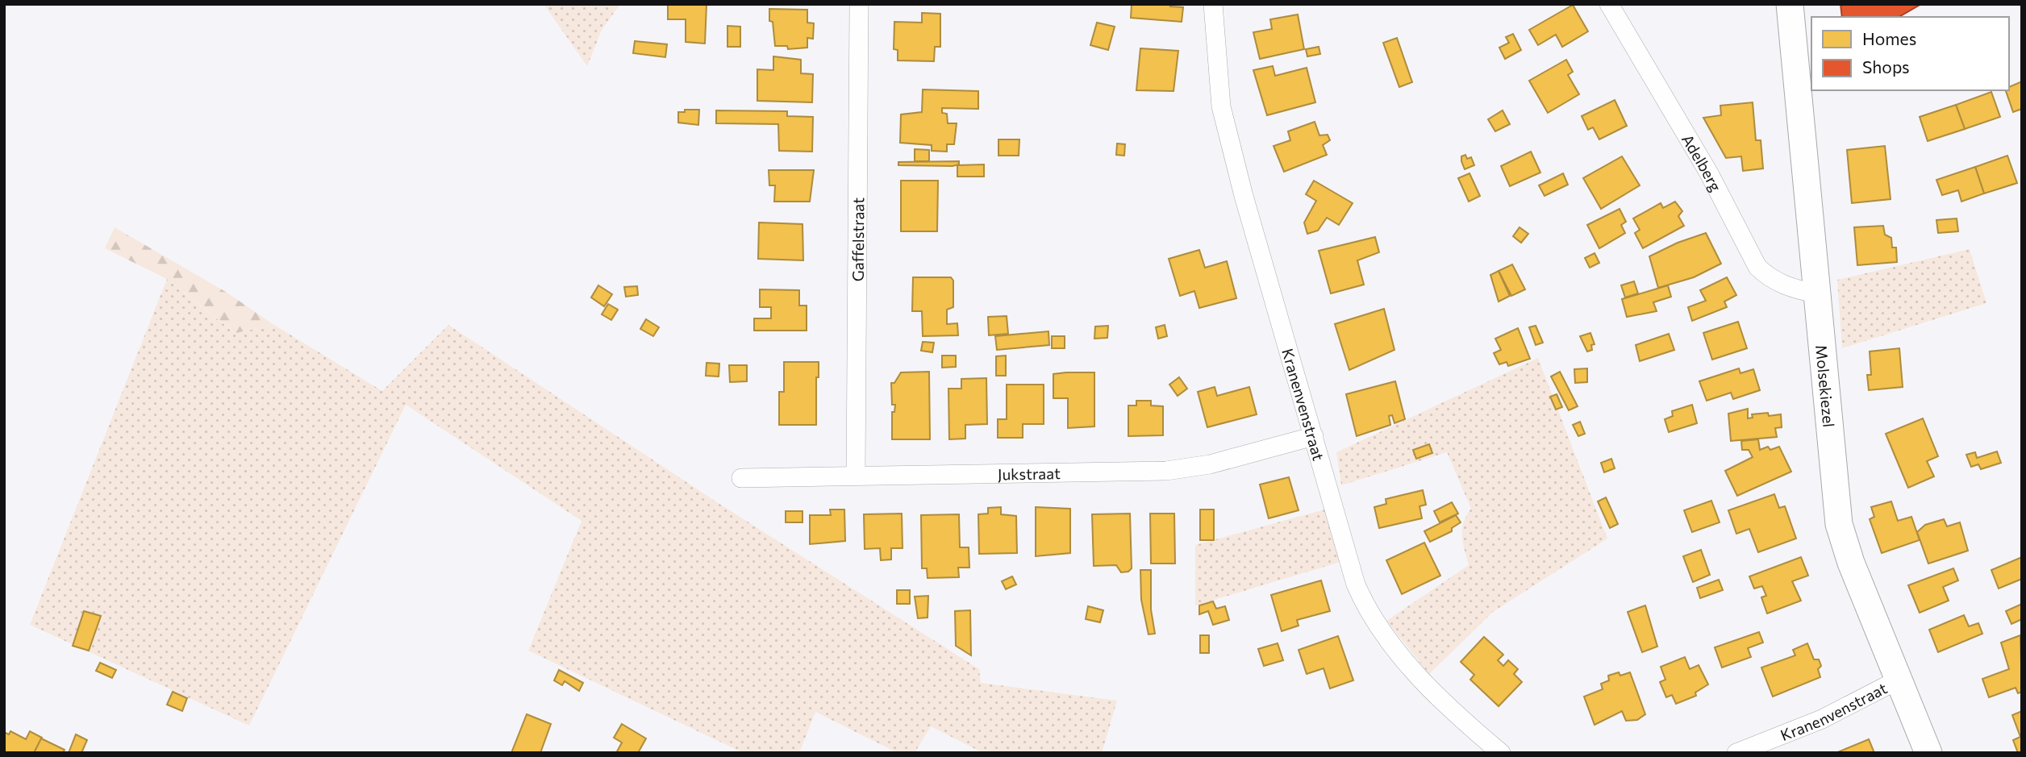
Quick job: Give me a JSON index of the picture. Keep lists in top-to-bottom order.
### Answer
{
  "streets": {
    "main road": ["Molsekiezel"],
    "street": [
      "Adelberg",
      "Gaffelstraat",
      "Kranenvenstraat",
      "Jukstraat"
    ]
  },
  "crossings": [
    ["Adelberg", "Molsekiezel"],
    ["Gaffelstraat", "Jukstraat"],
    ["Molsekiezel", "Kranenvenstraat"],
    ["Kranenvenstraat", "Jukstraat"]
  ],
  "legend": ["Homes", "Shops"]
}
